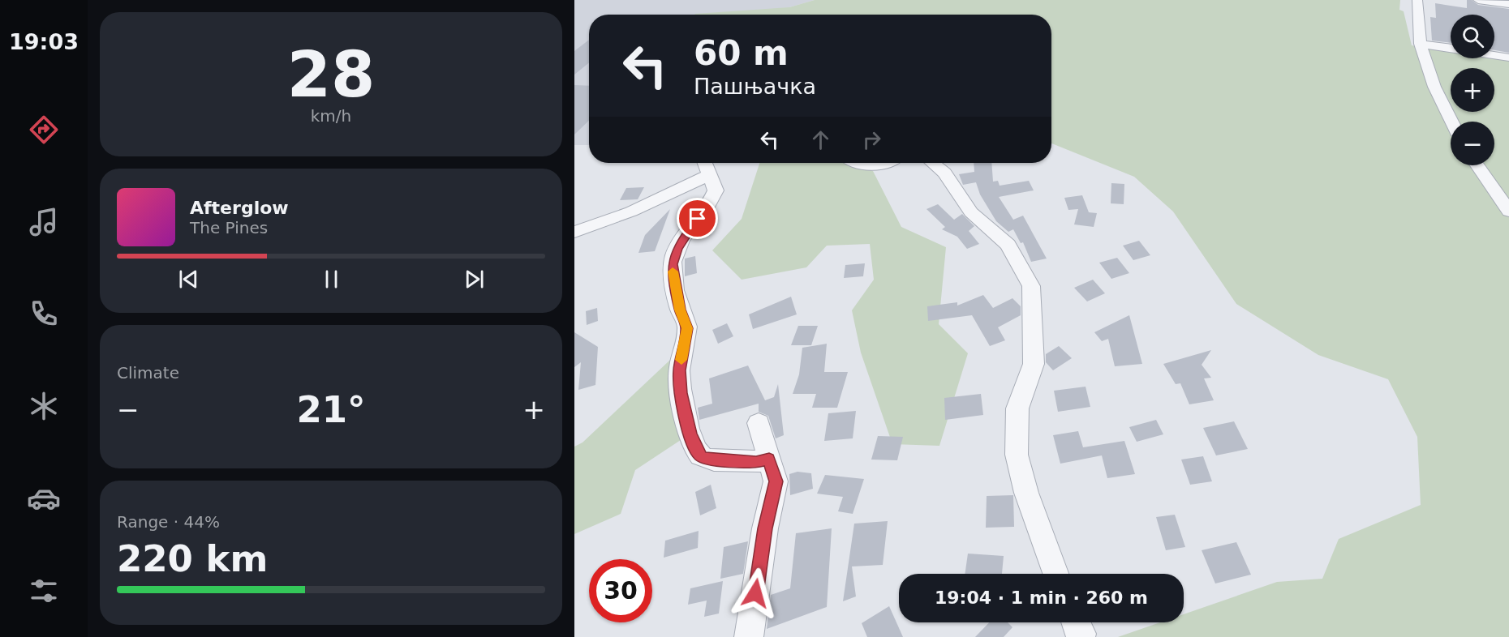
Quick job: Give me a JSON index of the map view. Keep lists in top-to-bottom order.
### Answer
{
  "page": {
    "tabs": "19:03",
    "tile": [
      ["28", "km/h"],
      "Climate",
      ["Range · 44%", "220 km"]
    ],
    "map_buttons": ["+", "−"],
    "turn": ["60 m", "Пашњачка"],
    "song": ["Afterglow", "The Pines"],
    "heat": ["−", "21°", "+"],
    "limit": "30",
    "trip": "19:04 · 1 min · 260 m"
  }
}
